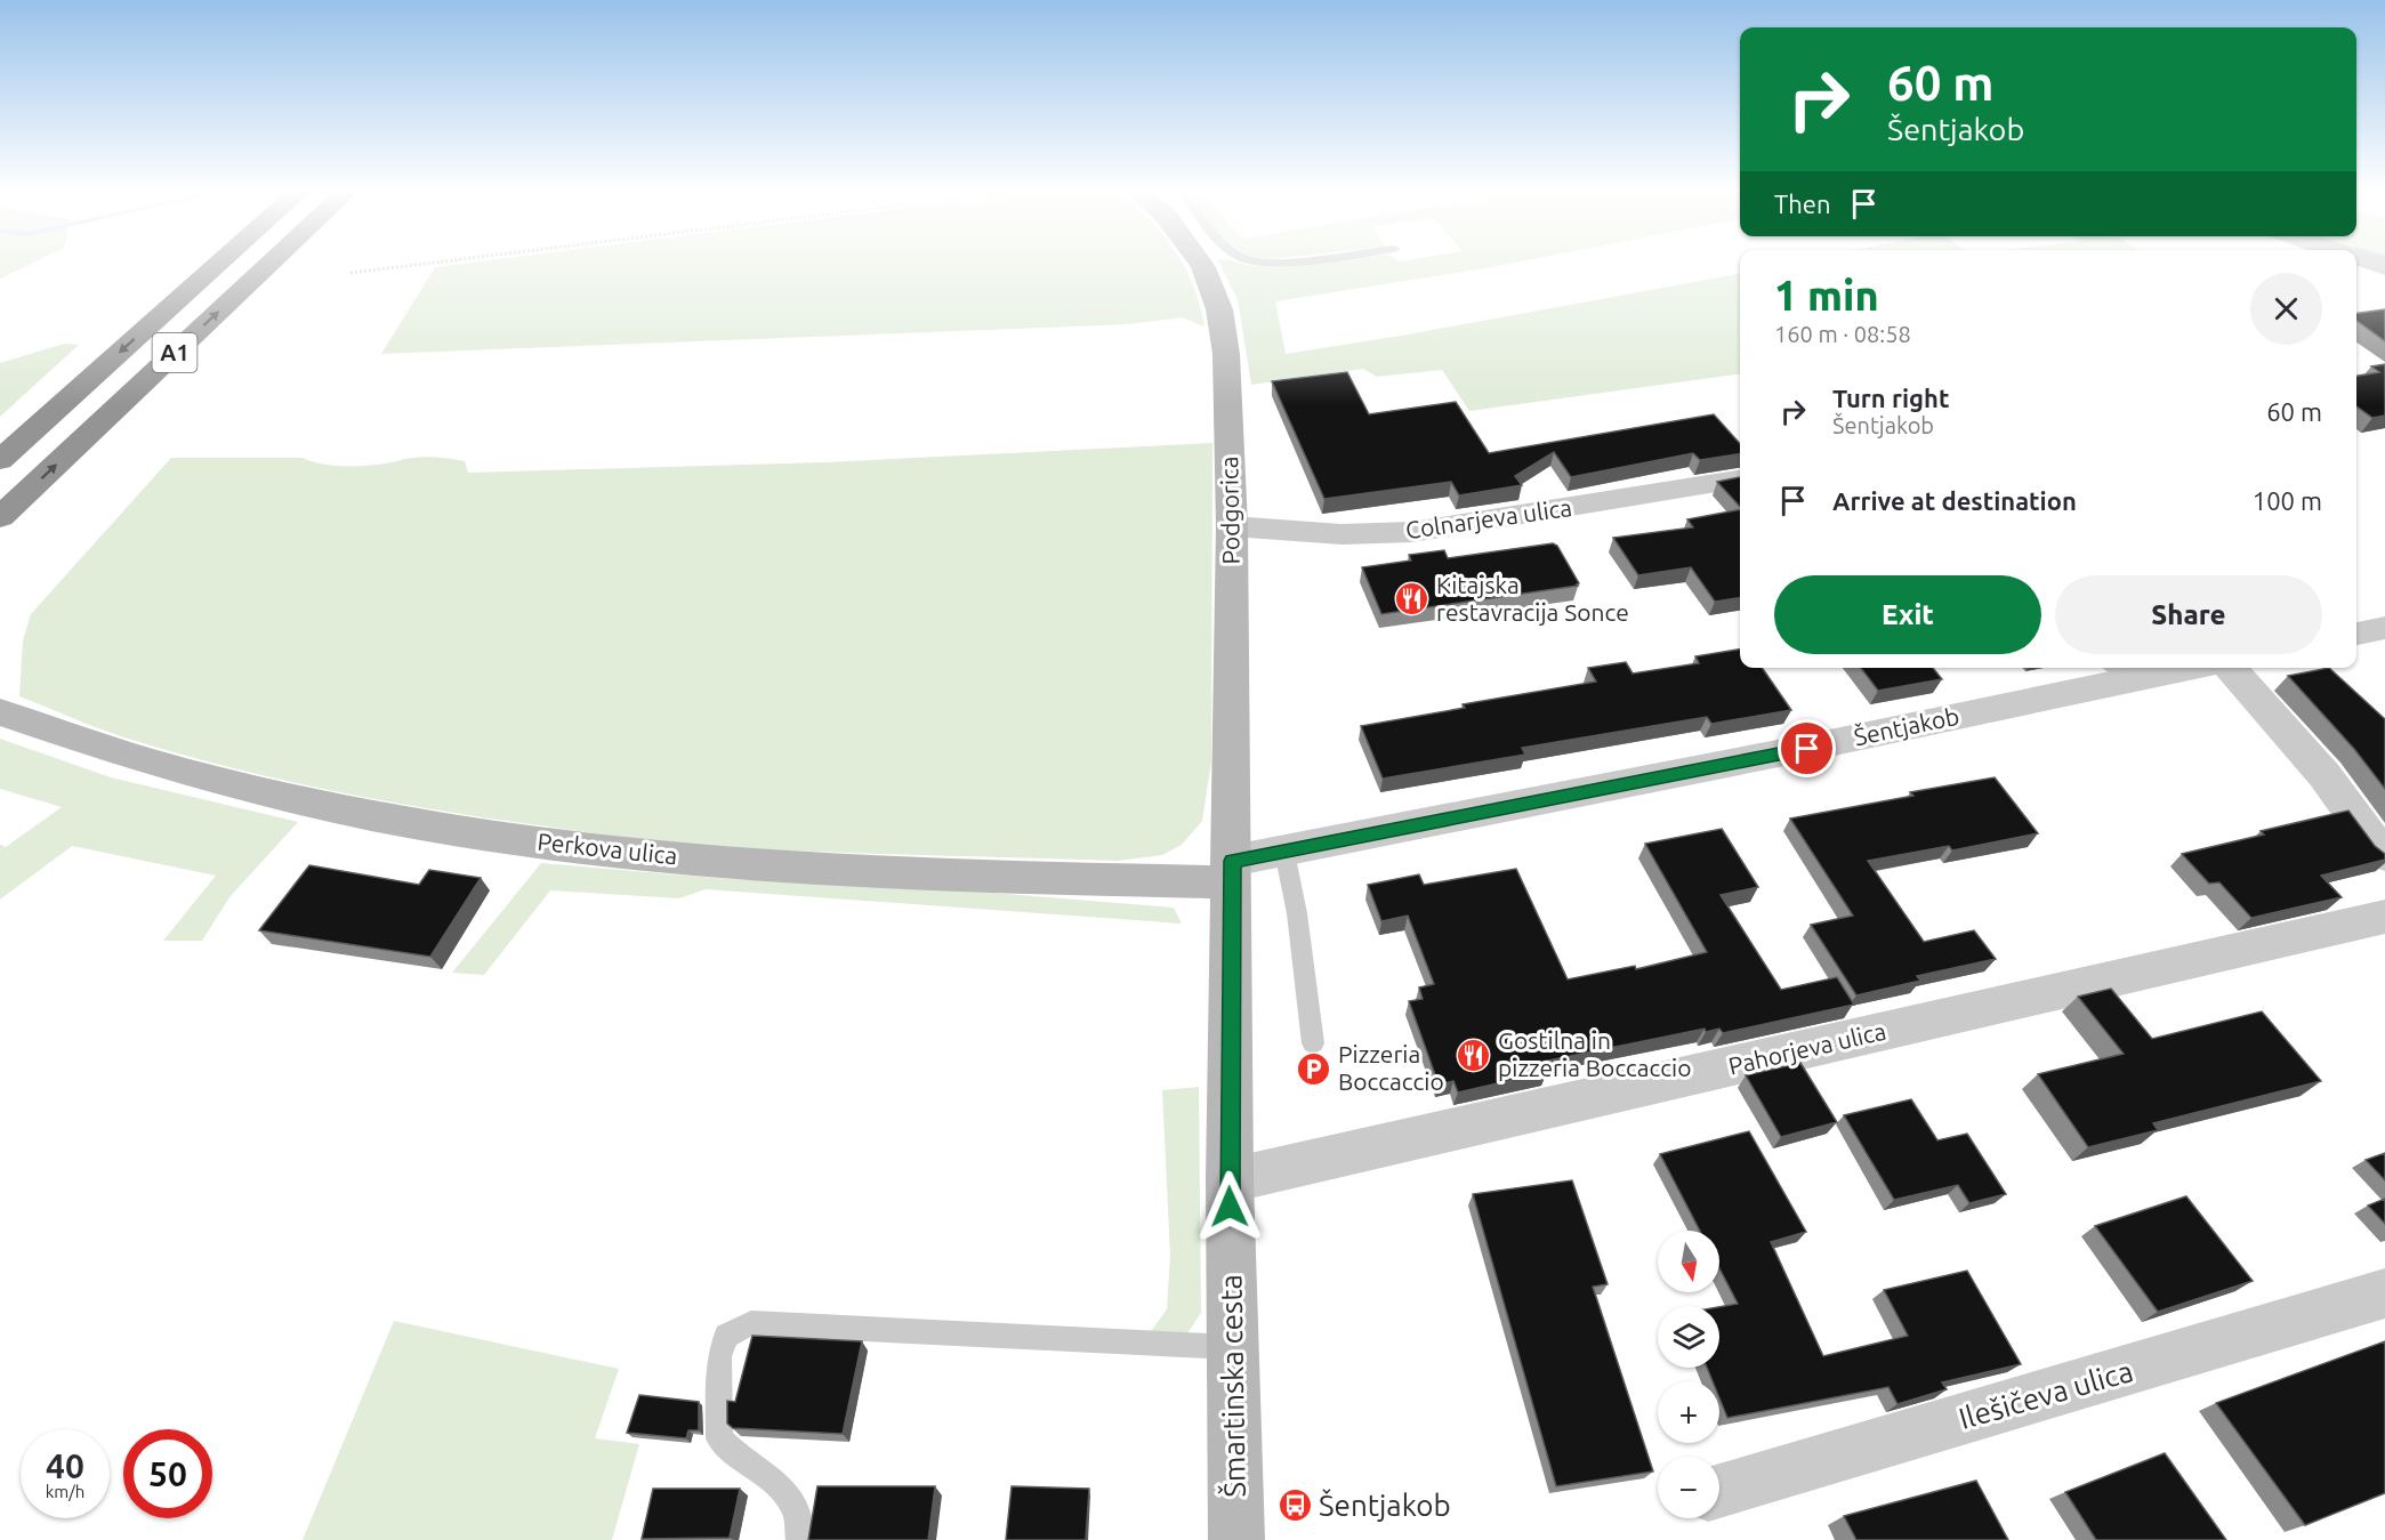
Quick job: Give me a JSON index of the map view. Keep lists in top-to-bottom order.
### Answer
{
  "streets": {
    "highway": ["A1"],
    "main road": ["Podgorica", "Perkova ulica", "Šmartinska cesta"],
    "street": [
      "Colnarjeva ulica",
      "Šentjakob",
      "Pahorjeva ulica",
      "Ilešičeva ulica"
    ]
  },
  "crossings": [
    ["Podgorica", "Colnarjeva ulica"],
    ["Podgorica", "Šentjakob"],
    ["Podgorica", "Perkova ulica"],
    ["Podgorica", "Šmartinska cesta"],
    ["Šentjakob", "Perkova ulica"],
    ["Šentjakob", "Šmartinska cesta"],
    ["Perkova ulica", "Šmartinska cesta"],
    ["Pahorjeva ulica", "Šmartinska cesta"]
  ],
  "places": {
    "restaurant": ["Kitajska restavracija Sonce", "Gostilna in pizzeria Boccaccio"],
    "parking": ["Pizzeria Boccaccio"],
    "bus stop": ["Šentjakob"]
  },
  "north": "bottom",
  "page": {
    "turn": ["60 m", "Šentjakob"],
    "then": "Then",
    "heading": ["1 min", "160 m · 08:58"],
    "list": [
      {
        "name": "Turn right",
        "note": "Šentjakob",
        "value": "60 m"
      },
      {
        "name": "Arrive at destination",
        "value": "100 m"
      }
    ],
    "buttons": ["Exit", "Share"],
    "map_buttons": ["+", "−"],
    "speed": "40 km/h",
    "limit": "50"
  }
}
